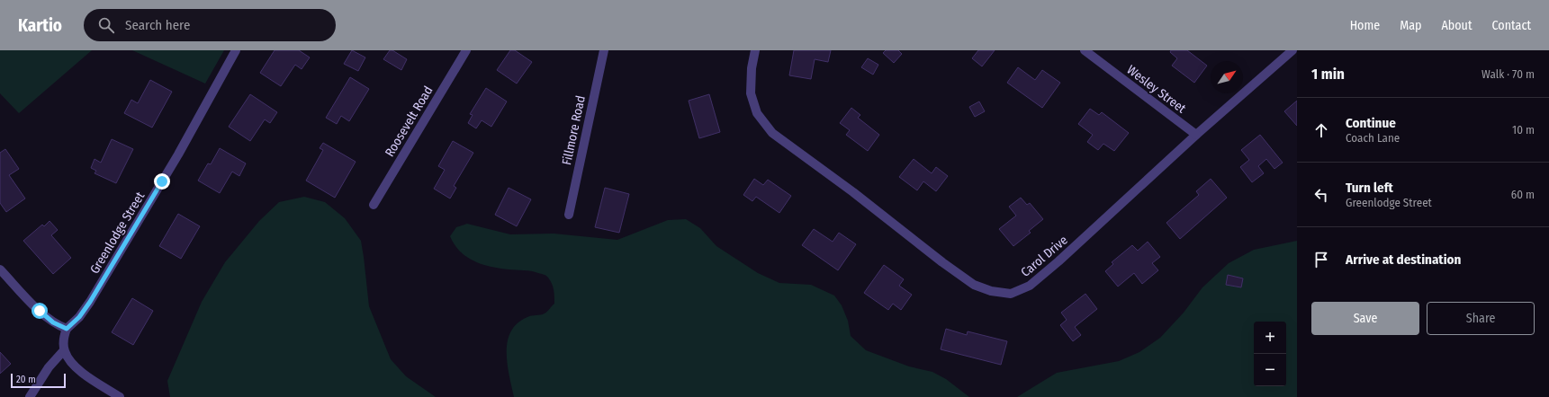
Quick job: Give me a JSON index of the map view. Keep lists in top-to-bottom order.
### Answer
{
  "streets": {
    "street": [
      "Wesley Street",
      "Roosevelt Road",
      "Fillmore Road",
      "Greenlodge Street",
      "Carol Drive"
    ]
  },
  "crossings": [
    ["Wesley Street", "Carol Drive"]
  ],
  "scale_bar": "20 m",
  "north": "top right",
  "page": {
    "header": "Kartio",
    "search": "Search here",
    "nav": [
      "Home",
      "Map",
      "About",
      "Contact"
    ],
    "heading": ["1 min", "Walk · 70 m"],
    "list": [
      ["Continue", "Coach Lane", "10 m"],
      ["Turn left", "Greenlodge Street", "60 m"],
      "Arrive at destination"
    ],
    "buttons": ["Save", "Share"],
    "map_buttons": ["+", "−"],
    "scale": "20 m"
  }
}
